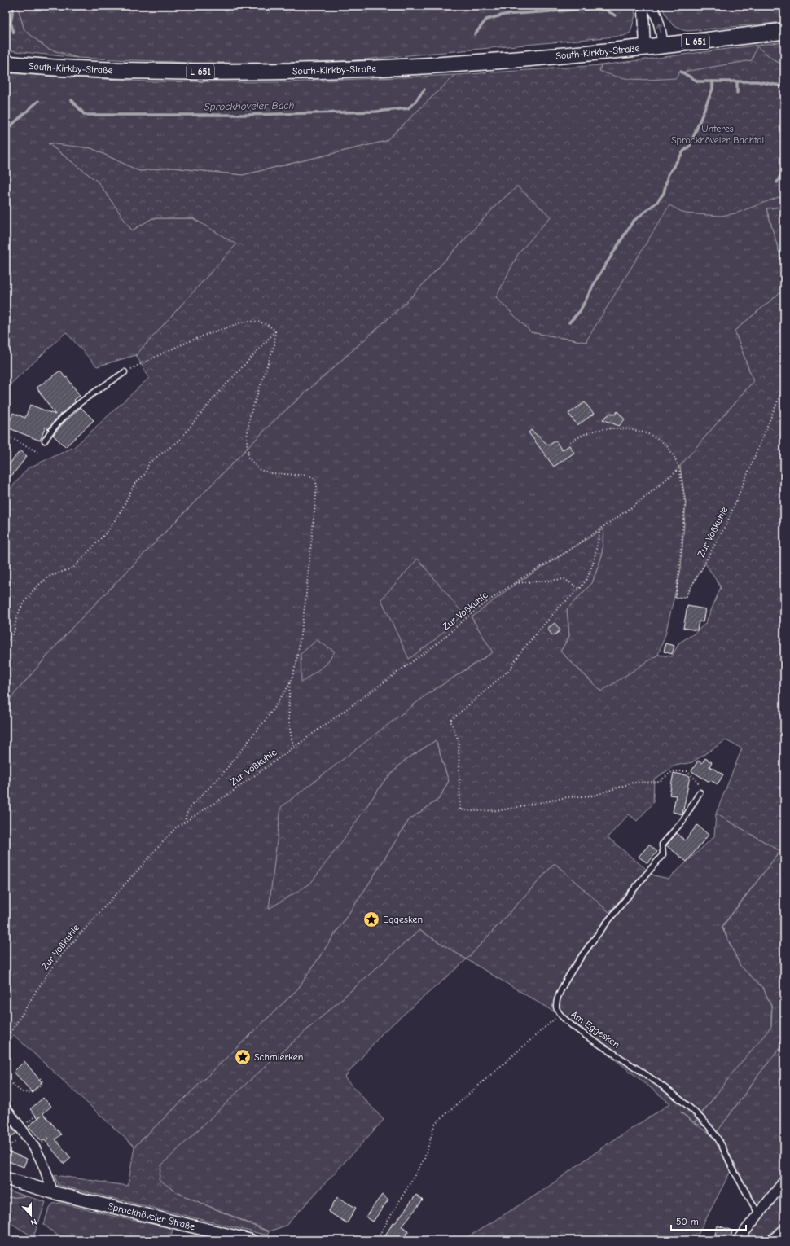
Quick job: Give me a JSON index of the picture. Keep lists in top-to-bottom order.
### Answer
{
  "streets": {
    "main road": ["L 651", "South-Kirkby-Straße"],
    "street": ["Sprockhöveler Straße"],
    "lane": ["Am Eggesken"],
    "path": ["Zur Voßkuhle"]
  },
  "crossings": [
    ["L 651", "South-Kirkby-Straße"]
  ],
  "water": ["Sprockhöveler Bach"],
  "parks": ["Unteres Sprockhöveler Bachtal"],
  "places": {
    "place": ["Eggesken", "Schmierken"]
  },
  "scale_bar": "50 m",
  "north": "bottom"
}
